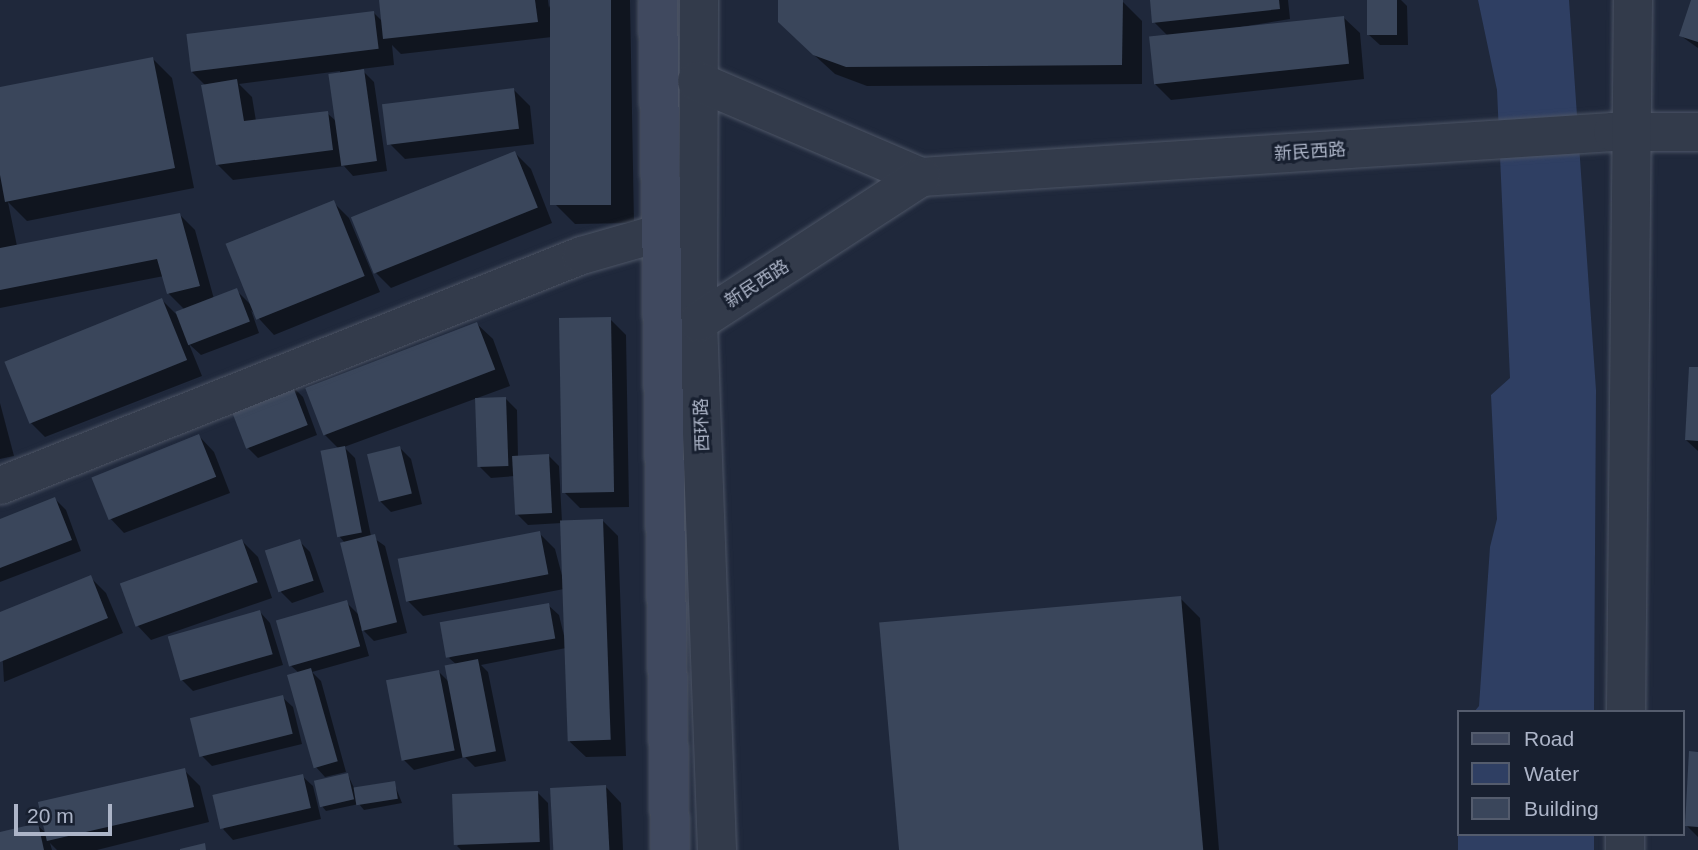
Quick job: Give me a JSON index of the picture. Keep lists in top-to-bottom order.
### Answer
{
  "streets": {
    "main road": ["西环路"],
    "street": ["新民西路"]
  },
  "crossings": [
    ["新民西路", "西环路"]
  ],
  "legend": ["Road", "Water", "Building"],
  "scale_bar": "20 m"
}
